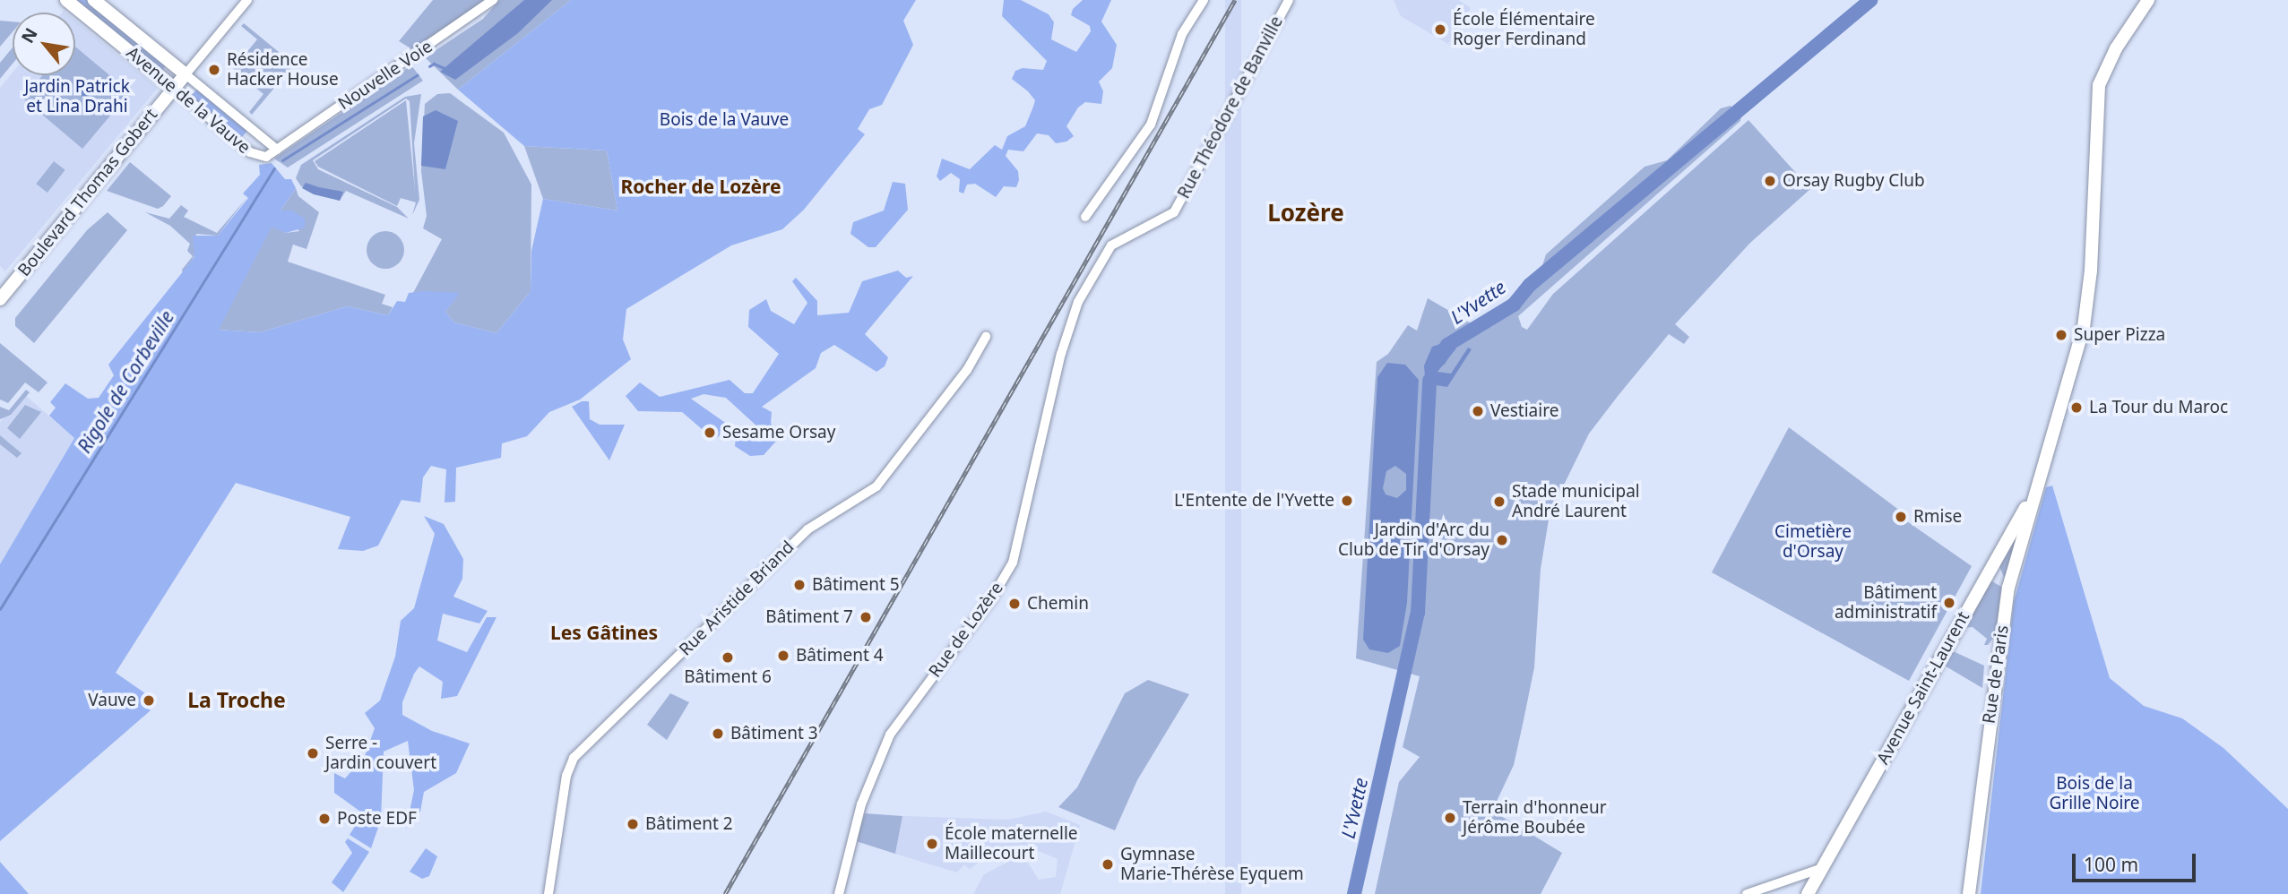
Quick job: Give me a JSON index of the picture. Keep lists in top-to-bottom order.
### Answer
{
  "streets": {
    "main road": [
      "Avenue de la Vauve",
      "Boulevard Thomas Gobert",
      "Rue de Paris",
      "Avenue Saint-Laurent"
    ],
    "street": [
      "Nouvelle Voie",
      "Rue Théodore de Banville",
      "Rue Aristide Briand",
      "Rue de Lozère"
    ]
  },
  "crossings": [
    ["Nouvelle Voie", "Avenue de la Vauve"],
    ["Avenue de la Vauve", "Boulevard Thomas Gobert"],
    ["Rue Théodore de Banville", "Rue de Lozère"],
    ["Rue de Paris", "Avenue Saint-Laurent"]
  ],
  "districts": [
    "Rocher de Lozère",
    "Lozère",
    "Les Gâtines",
    "La Troche"
  ],
  "water": ["L'Yvette", "Rigole de Corbeville"],
  "parks": [
    "Jardin Patrick et Lina Drahi",
    "Bois de la Vauve",
    "Cimetière d'Orsay",
    "Bois de la Grille Noire"
  ],
  "places": [
    "École Élémentaire Roger Ferdinand",
    "Résidence Hacker House",
    "Orsay Rugby Club",
    "Super Pizza",
    "La Tour du Maroc",
    "Vestiaire",
    "Sesame Orsay",
    "L'Entente de l'Yvette",
    "Stade municipal André Laurent",
    "Rmise",
    "Jardin d'Arc du Club de Tir d'Orsay",
    "Bâtiment 5",
    "Bâtiment administratif",
    "Chemin",
    "Bâtiment 7",
    "Bâtiment 4",
    "Bâtiment 6",
    "Vauve",
    "Bâtiment 3",
    "Serre - Jardin couvert",
    "Terrain d'honneur Jérôme Boubée",
    "Poste EDF",
    "Bâtiment 2",
    "École maternelle Maillecourt",
    "Gymnase Marie-Thérèse Eyquem"
  ],
  "scale_bar": "100 m",
  "north": "top left"
}
